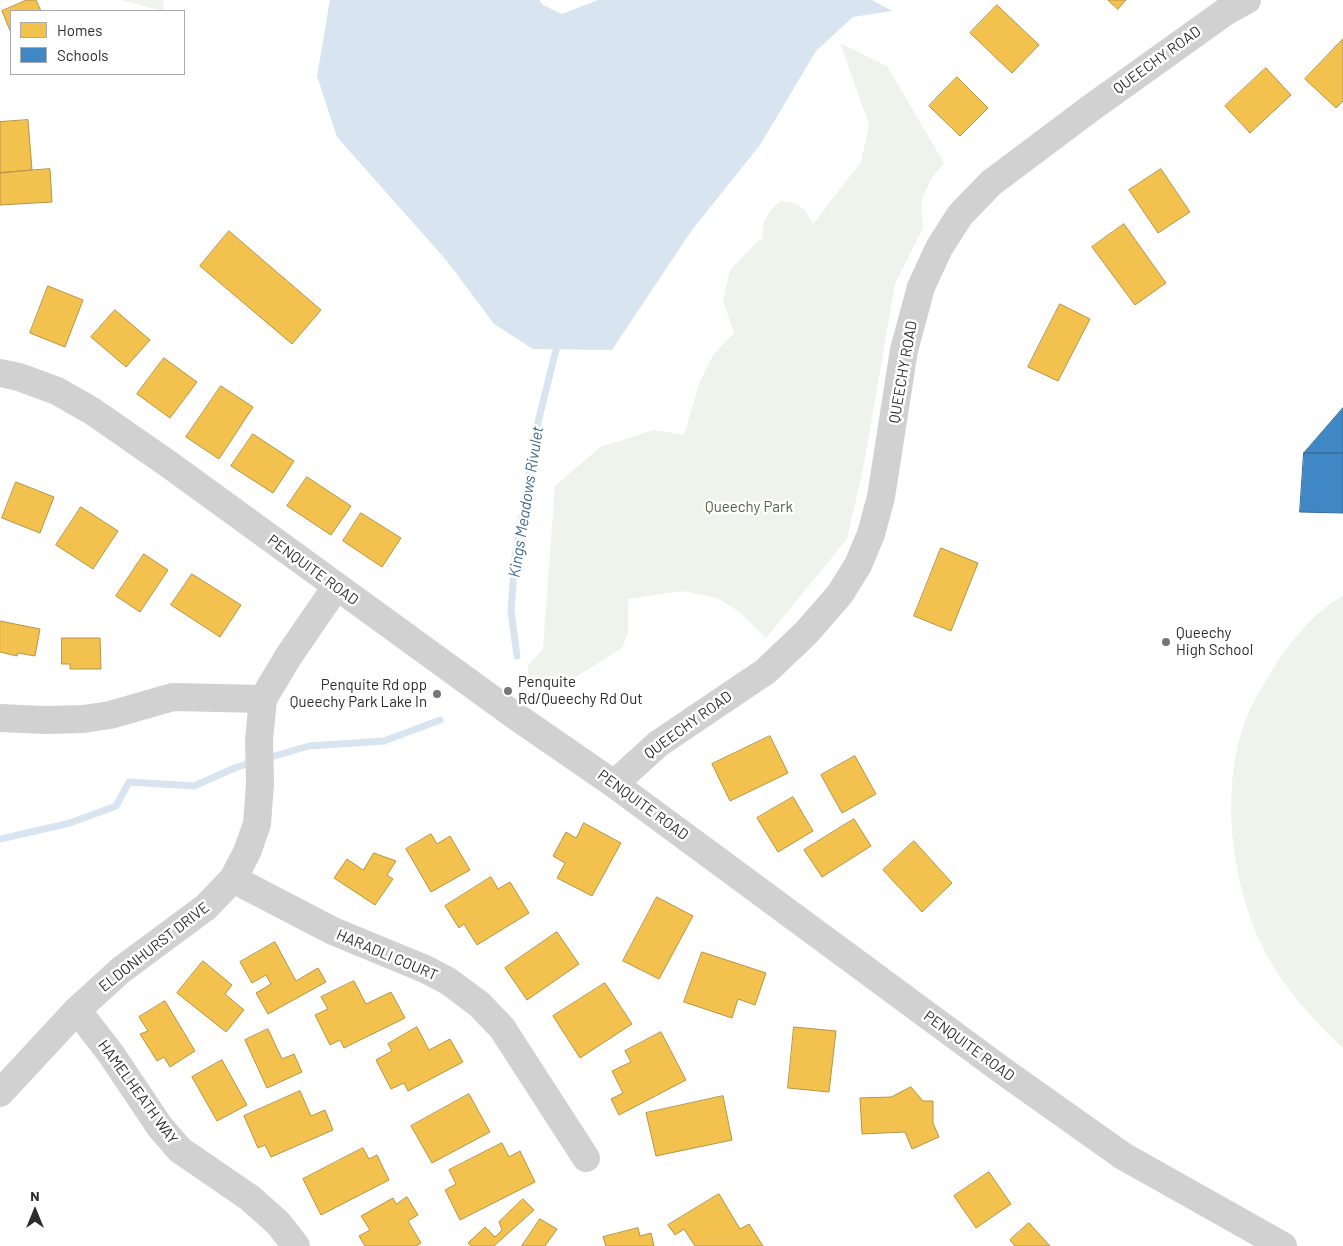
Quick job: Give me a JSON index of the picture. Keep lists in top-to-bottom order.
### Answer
{
  "streets": {
    "street": [
      "QUEECHY ROAD",
      "PENQUITE ROAD",
      "ELDONHURST DRIVE",
      "HARADLI COURT",
      "HAMELHEATH WAY"
    ]
  },
  "crossings": [
    ["QUEECHY ROAD", "PENQUITE ROAD"],
    ["PENQUITE ROAD", "ELDONHURST DRIVE"],
    ["ELDONHURST DRIVE", "HARADLI COURT"],
    ["ELDONHURST DRIVE", "HAMELHEATH WAY"]
  ],
  "water": ["Kings Meadows Rivulet"],
  "parks": ["Queechy Park"],
  "places": ["Queechy High School", "Penquite Rd/Queechy Rd Out", "Penquite Rd opp Queechy Park Lake In"],
  "legend": ["Homes", "Schools"],
  "north": "top"
}
